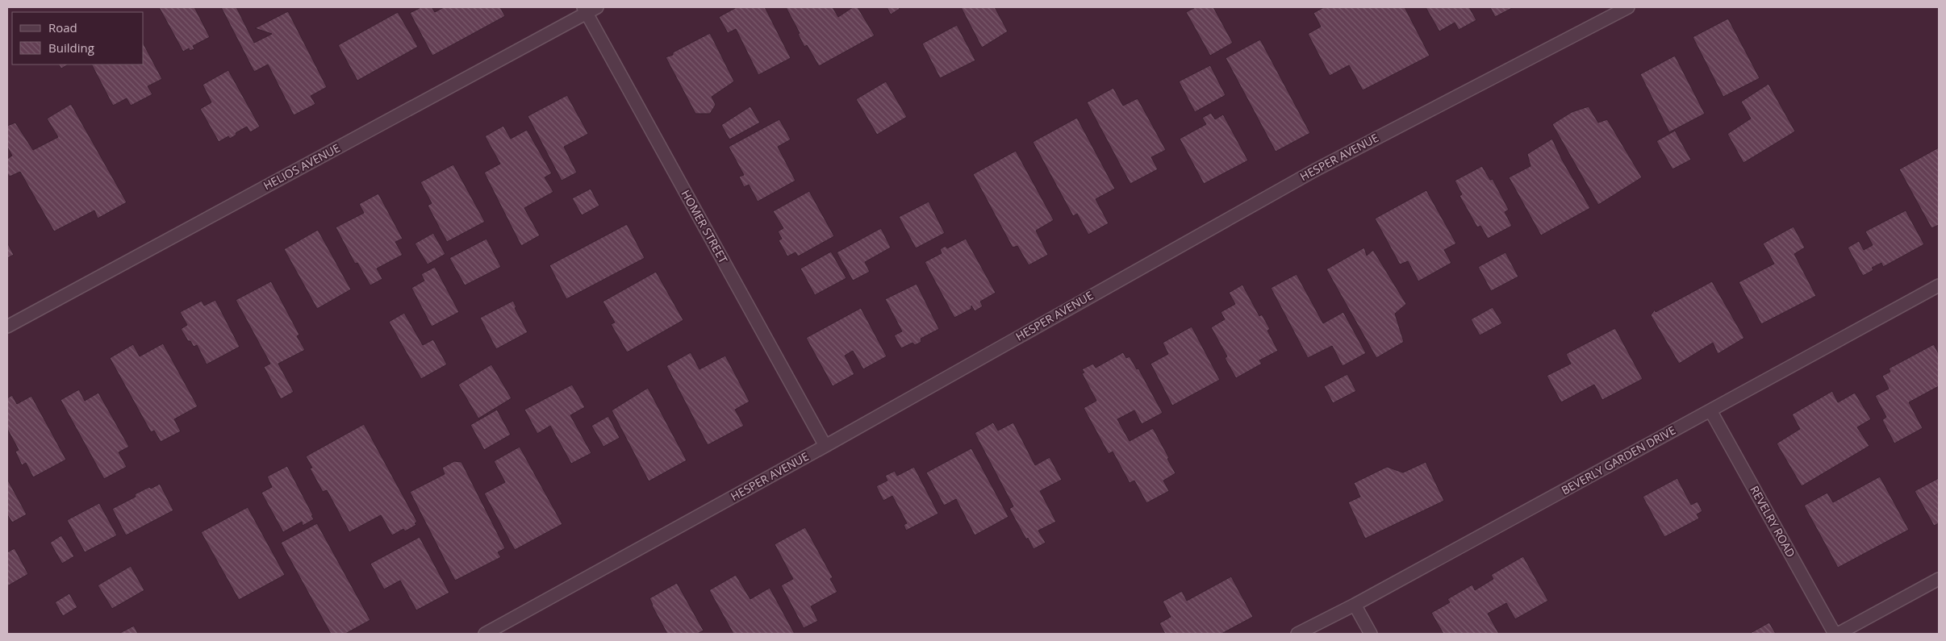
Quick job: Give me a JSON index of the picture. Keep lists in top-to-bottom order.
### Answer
{
  "streets": {
    "street": [
      "HESPER AVENUE",
      "HELIOS AVENUE",
      "HOMER STREET",
      "BEVERLY GARDEN DRIVE",
      "REVELRY ROAD"
    ]
  },
  "crossings": [
    ["HESPER AVENUE", "HOMER STREET"],
    ["HELIOS AVENUE", "HOMER STREET"],
    ["BEVERLY GARDEN DRIVE", "REVELRY ROAD"]
  ],
  "legend": ["Road", "Building"]
}
